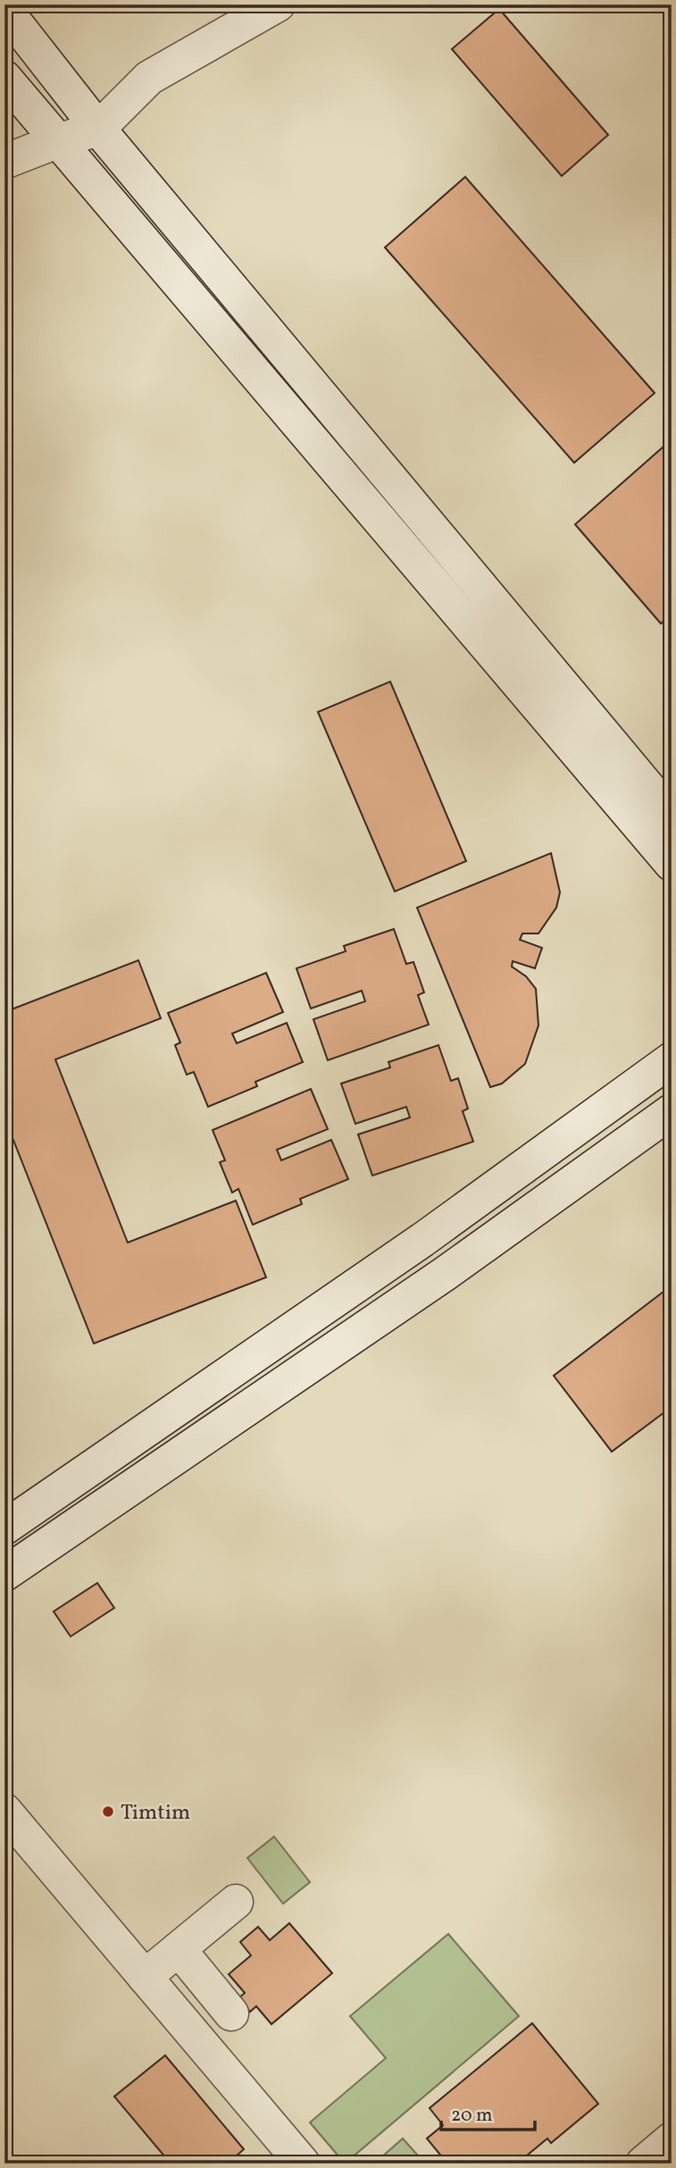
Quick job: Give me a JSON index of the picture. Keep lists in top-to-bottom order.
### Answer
{
  "places": ["Timtim"],
  "scale_bar": "20 m"
}
